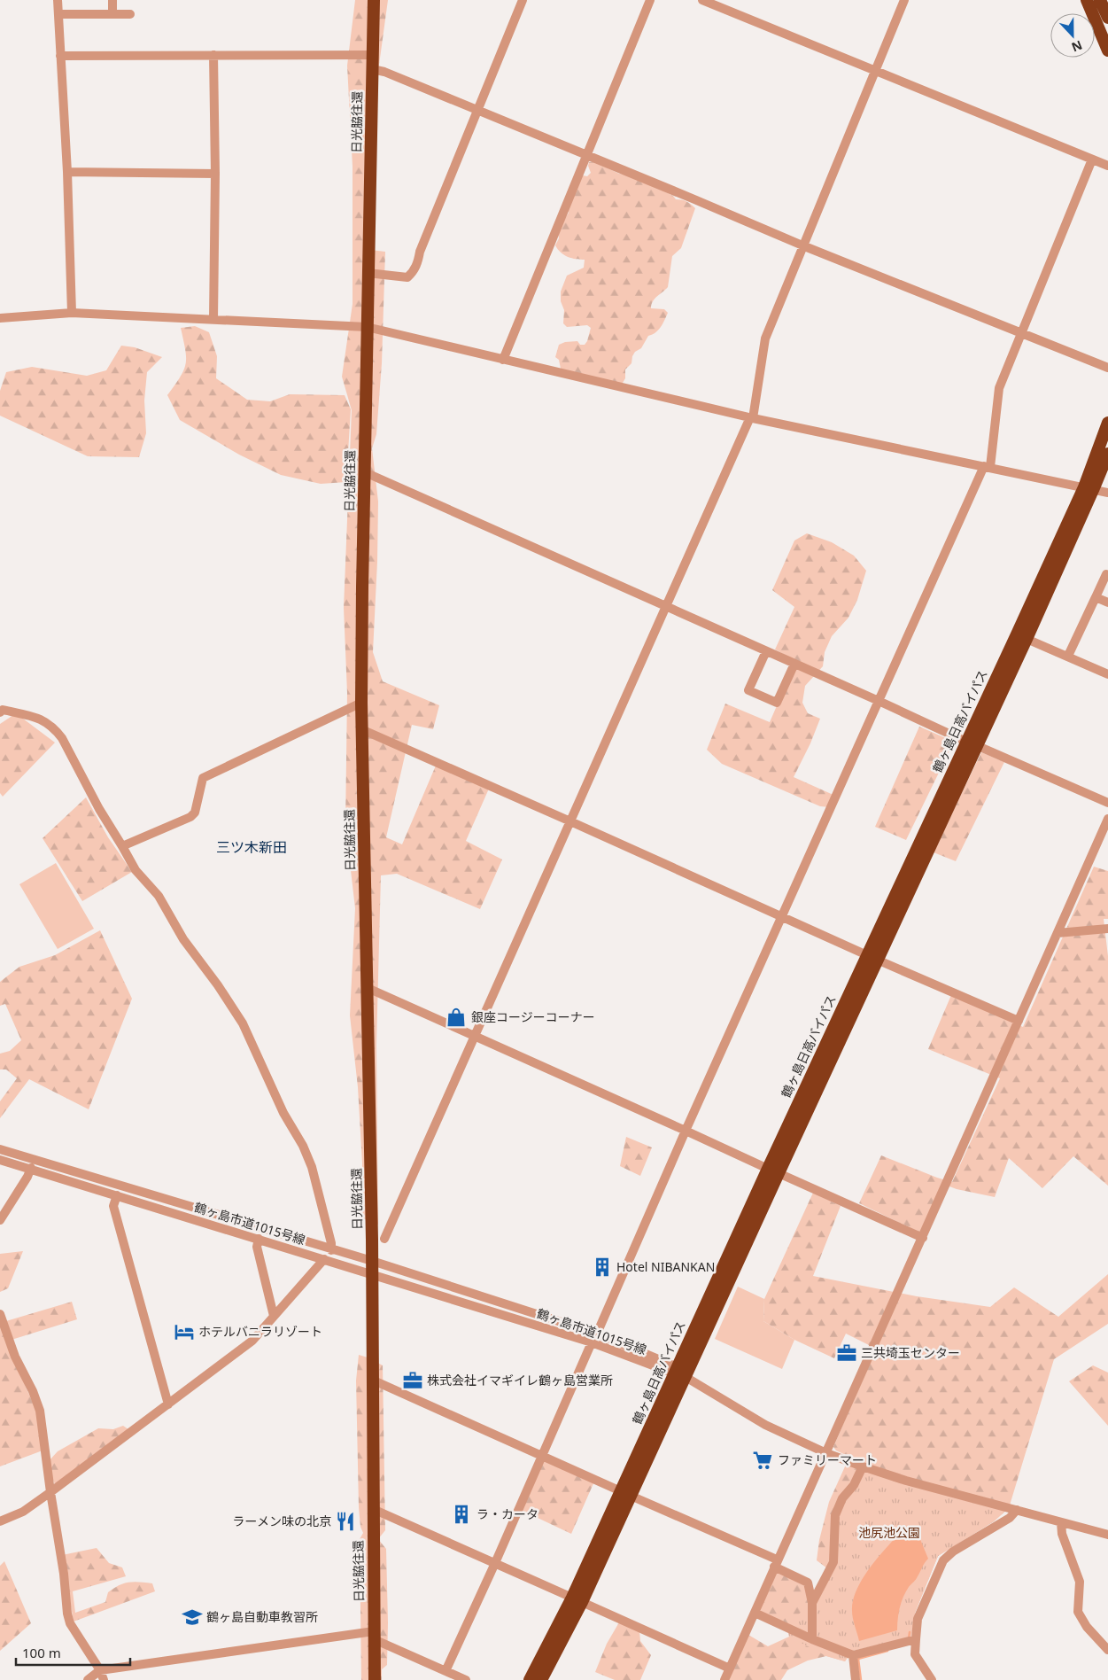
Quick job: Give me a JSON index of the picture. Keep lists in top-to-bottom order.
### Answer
{
  "streets": {
    "highway": ["日光脇往還", "鶴ヶ島日高バイパス"],
    "street": ["鶴ヶ島市道1015号線"]
  },
  "crossings": [
    ["日光脇往還", "鶴ヶ島市道1015号線"],
    ["鶴ヶ島日高バイパス", "鶴ヶ島市道1015号線"]
  ],
  "districts": ["三ツ木新田"],
  "parks": ["池尻池公園"],
  "places": {
    "shop": ["銀座コージーコーナー"],
    "building": ["Hotel NIBANKAN", "ラ・カータ"],
    "hotel": ["ホテルバニラリゾート"],
    "office": ["三共埼玉センター", "株式会社イマギイレ鶴ヶ島営業所"],
    "supermarket": ["ファミリーマート"],
    "restaurant": ["ラーメン味の北京"],
    "school or university": ["鶴ヶ島自動車教習所"]
  },
  "scale_bar": "100 m",
  "north": "bottom"
}
